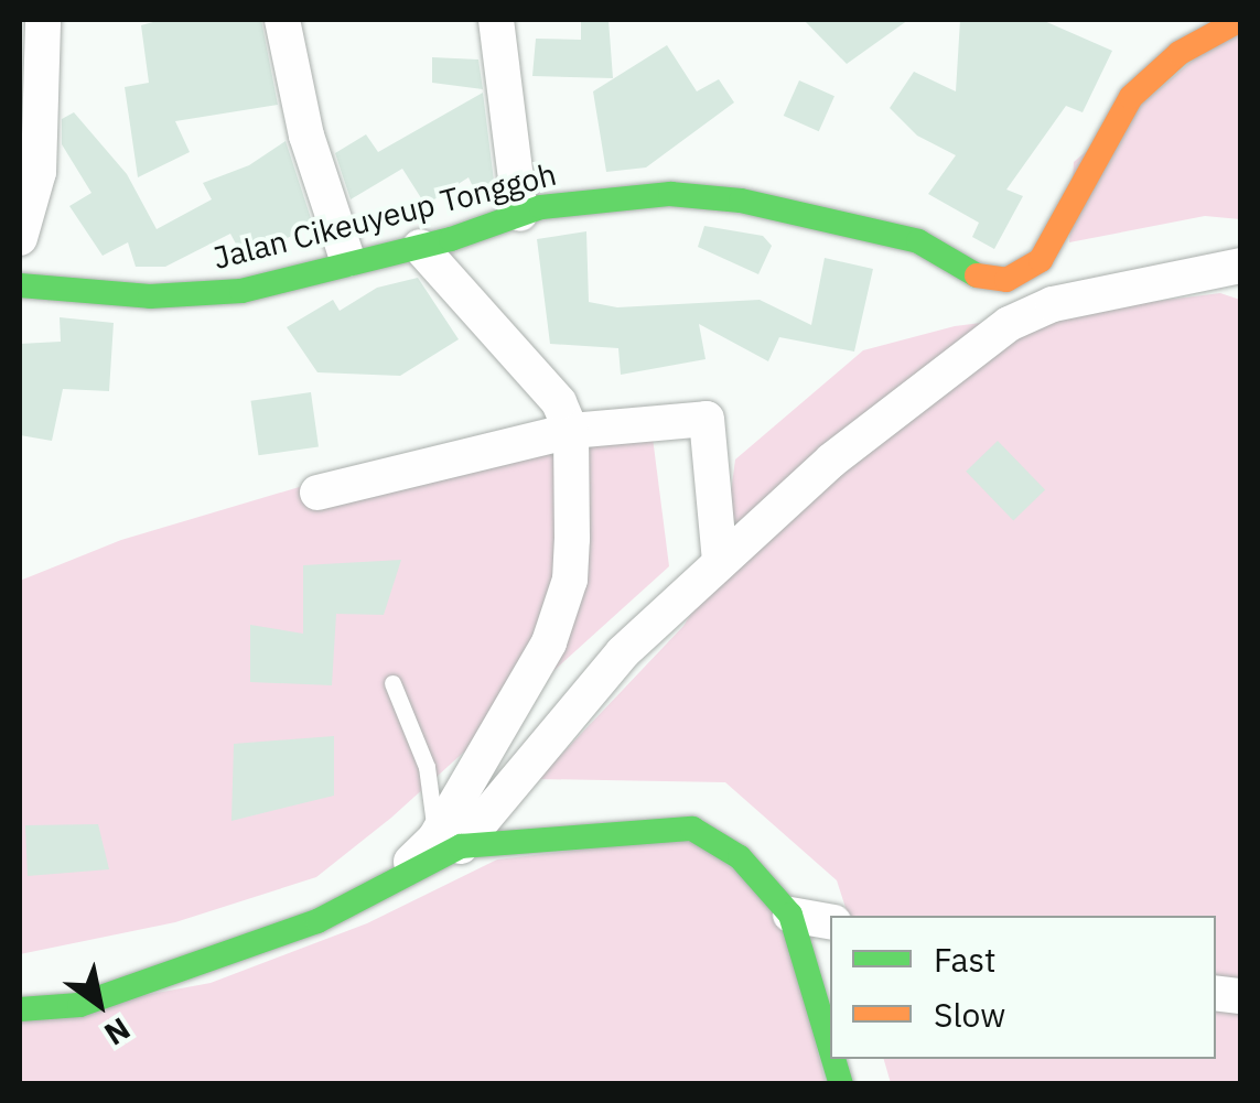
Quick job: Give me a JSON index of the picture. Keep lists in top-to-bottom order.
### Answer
{
  "streets": {
    "street": ["Jalan Cikeuyeup Tonggoh"]
  },
  "legend": ["Fast", "Slow"],
  "north": "bottom right"
}
